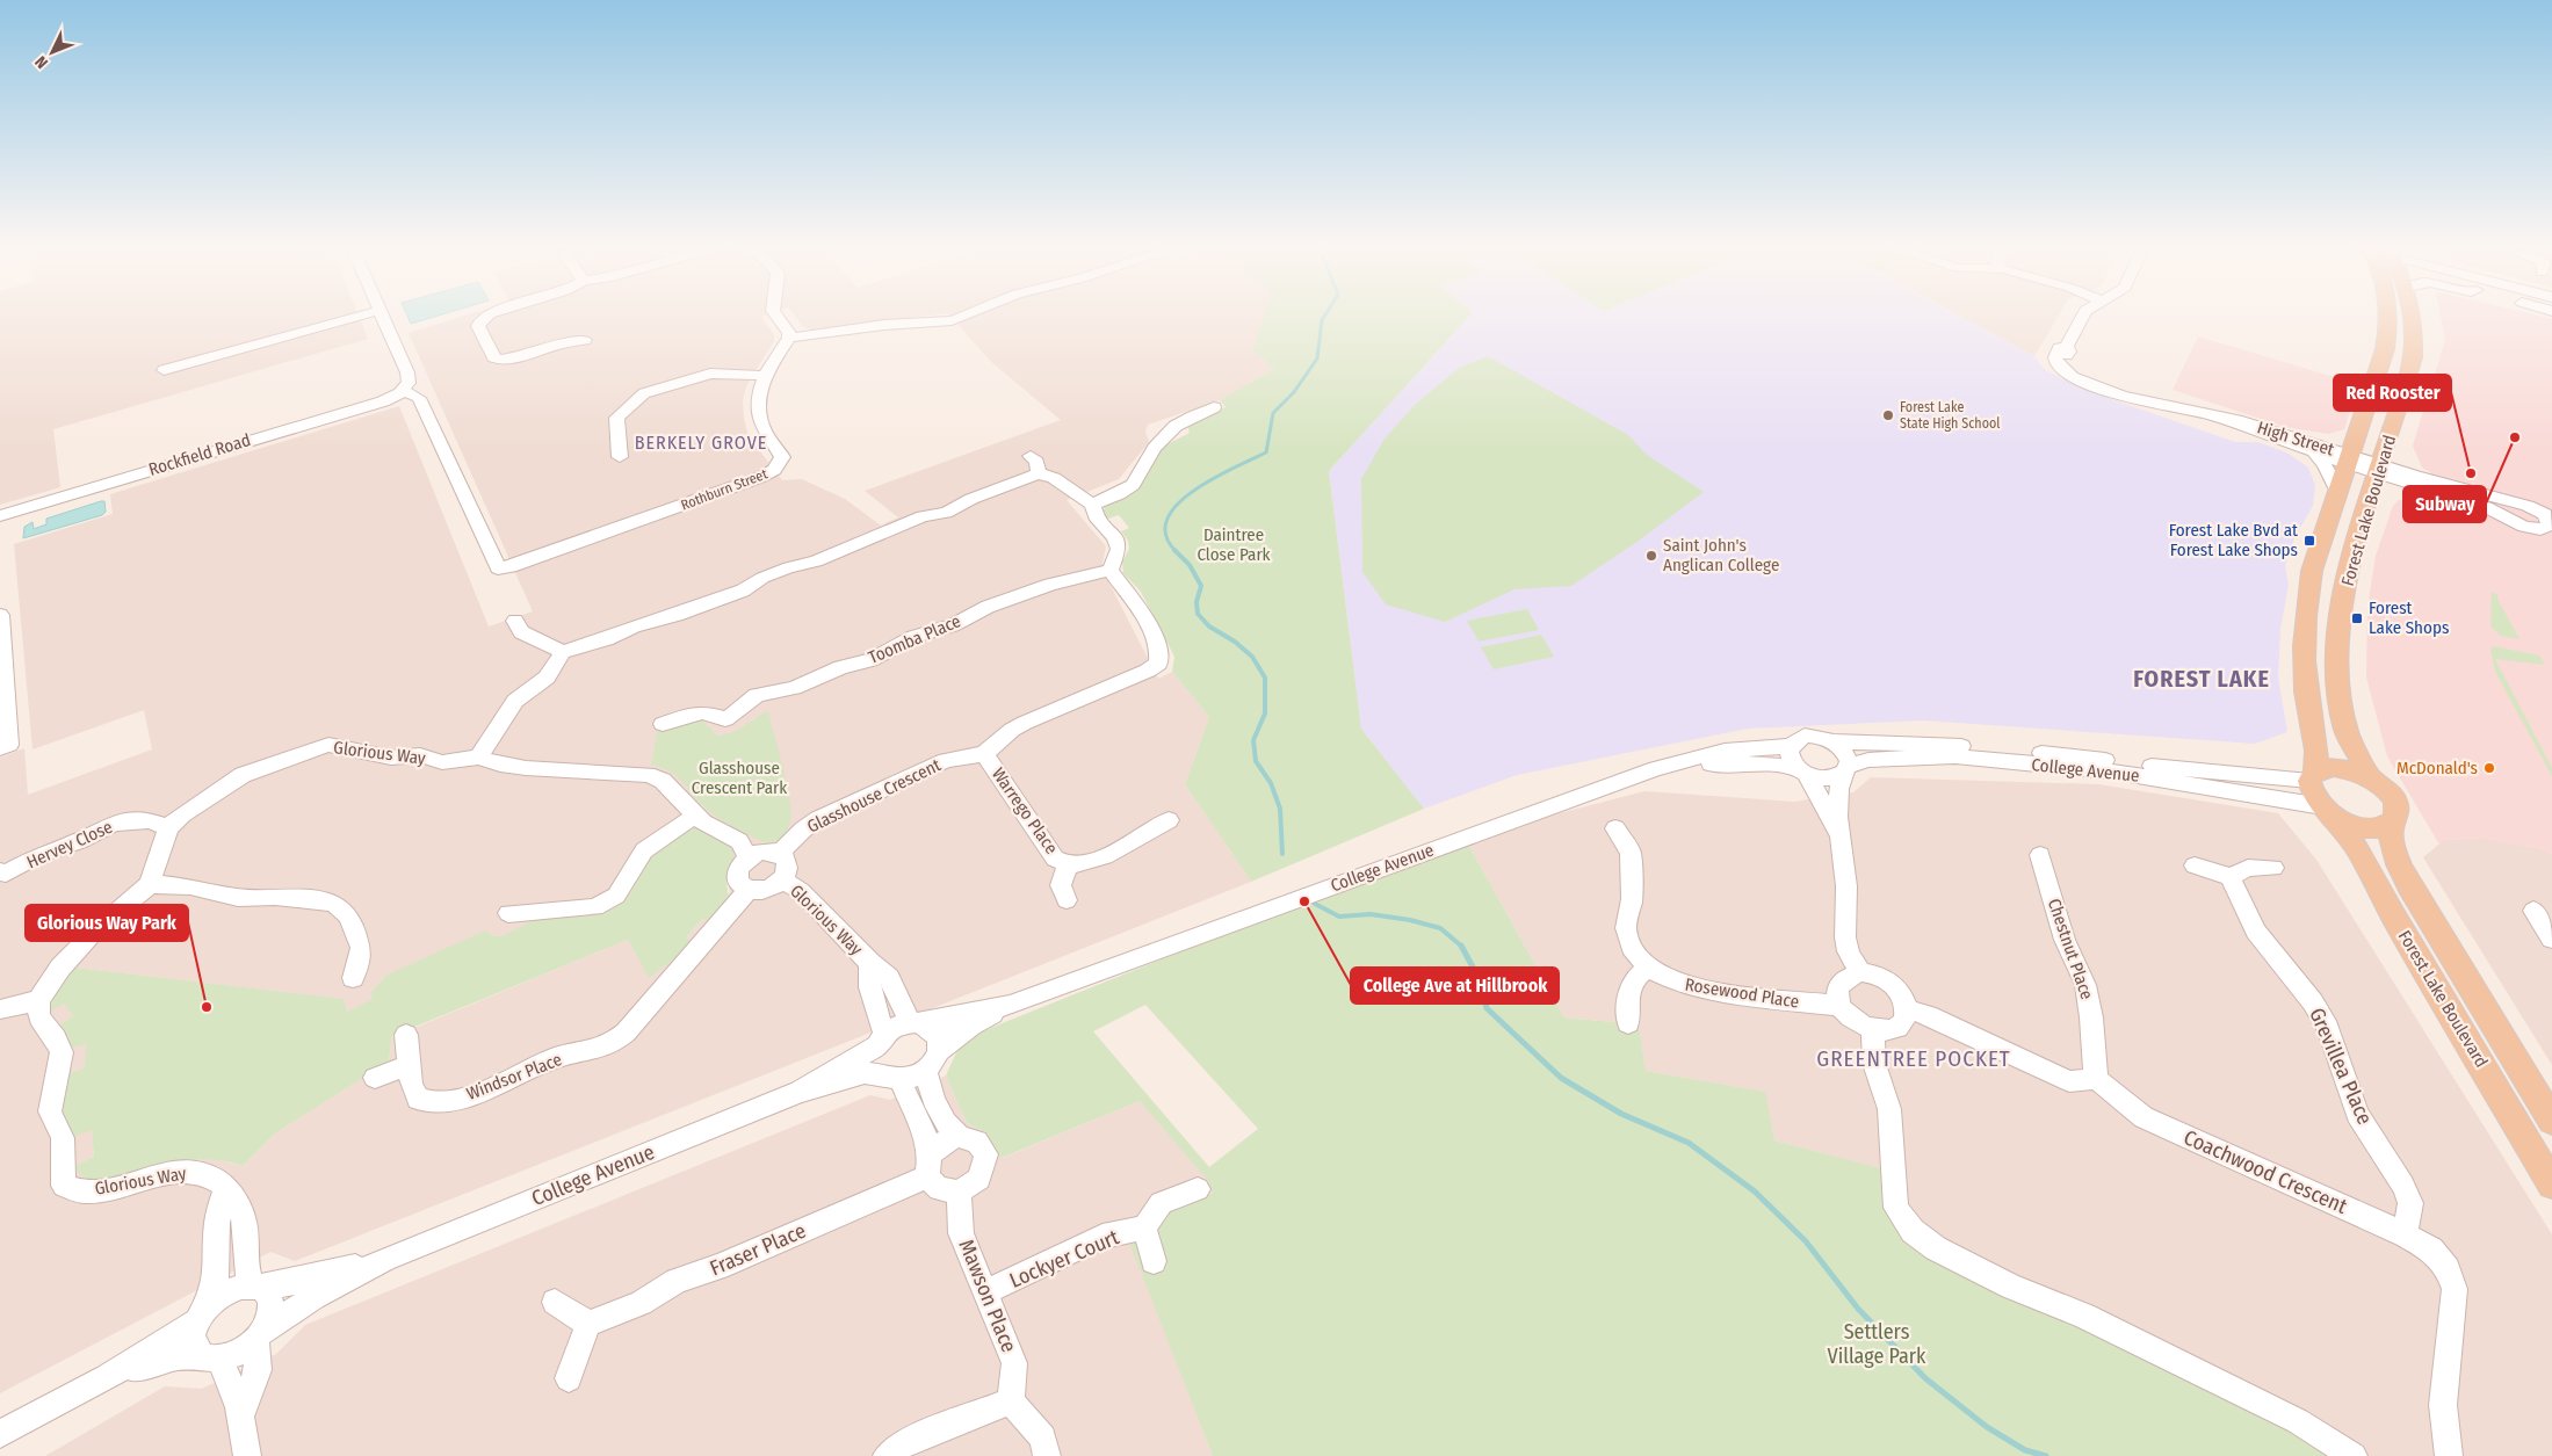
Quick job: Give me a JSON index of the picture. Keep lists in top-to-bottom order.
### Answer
{
  "streets": {
    "main road": ["Forest Lake Boulevard"],
    "street": [
      "High Street",
      "Rockfield Road",
      "Rothburn Street",
      "Toomba Place",
      "Glorious Way",
      "College Avenue",
      "Glasshouse Crescent",
      "Warrego Place",
      "Hervey Close",
      "Chestnut Place",
      "Rosewood Place",
      "Grevillea Place",
      "Windsor Place",
      "Coachwood Crescent",
      "Fraser Place",
      "Lockyer Court",
      "Mawson Place"
    ]
  },
  "crossings": [
    ["High Street", "Forest Lake Boulevard"],
    ["Rockfield Road", "Rothburn Street"],
    ["Forest Lake Boulevard", "College Avenue"],
    ["Glorious Way", "College Avenue"],
    ["Glorious Way", "Glasshouse Crescent"],
    ["Glorious Way", "Hervey Close"],
    ["Glorious Way", "Windsor Place"],
    ["Glasshouse Crescent", "Warrego Place"],
    ["Glasshouse Crescent", "Windsor Place"],
    ["Chestnut Place", "Coachwood Crescent"],
    ["Grevillea Place", "Coachwood Crescent"],
    ["Fraser Place", "Mawson Place"],
    ["Lockyer Court", "Mawson Place"]
  ],
  "districts": ["BERKELY GROVE", "FOREST LAKE", "GREENTREE POCKET"],
  "parks": ["Daintree Close Park", "Glasshouse Crescent Park", "Settlers Village Park"],
  "places": {
    "other": [
      "Forest Lake State High School",
      "Subway",
      "Red Rooster",
      "Saint John's Anglican College",
      "McDonald's",
      "College Ave at Hillbrook",
      "Glorious Way Park"
    ],
    "transit": ["Forest Lake Bvd at Forest Lake Shops", "Forest Lake Shops"]
  },
  "north": "bottom left"
}
